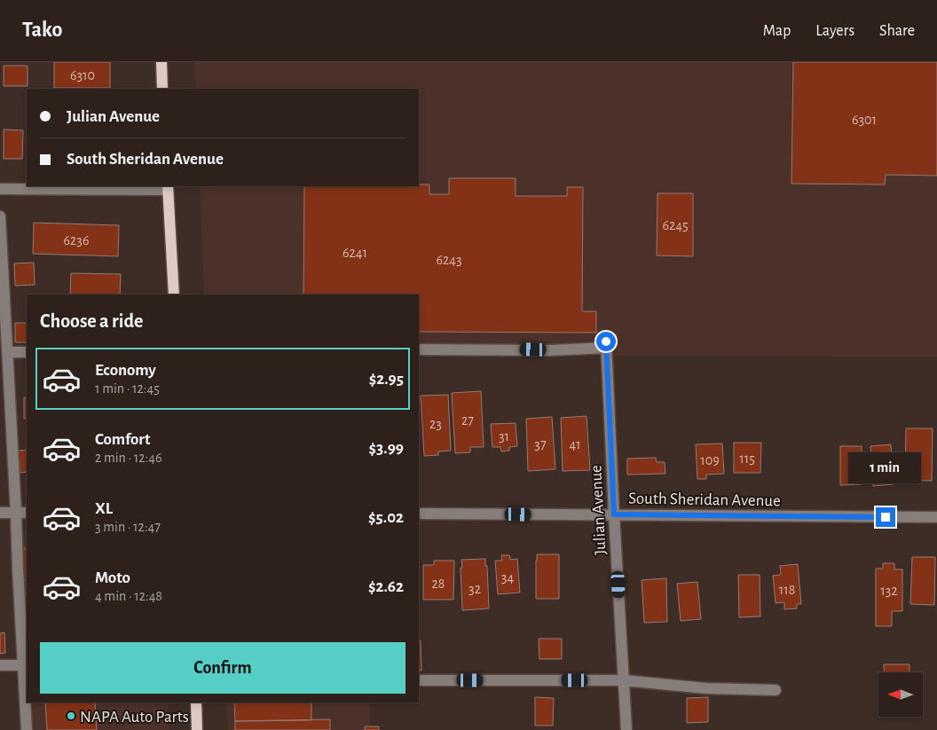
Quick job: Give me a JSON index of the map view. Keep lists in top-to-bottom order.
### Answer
{
  "streets": {
    "street": ["South Sheridan Avenue", "Julian Avenue"]
  },
  "crossings": [
    ["South Sheridan Avenue", "Julian Avenue"]
  ],
  "places": ["NAPA Auto Parts"],
  "house_numbers": [
    "6310",
    "6301",
    "6245",
    "6236",
    "6241",
    "6243",
    "27",
    "23",
    "31",
    "37",
    "41",
    "115",
    "109",
    "34",
    "28",
    "32",
    "118",
    "132"
  ],
  "north": "left",
  "page": {
    "header": "Tako",
    "nav": ["Map", "Layers", "Share"],
    "banner": ["Julian Avenue", "South Sheridan Avenue"],
    "heading": "Choose a ride",
    "list": [
      {
        "name": "Economy",
        "note": "1 min · 12:45",
        "value": "$2.95"
      },
      {
        "name": "Comfort",
        "note": "2 min · 12:46",
        "value": "$3.99"
      },
      {
        "name": "XL",
        "note": "3 min · 12:47",
        "value": "$5.02"
      },
      {
        "name": "Moto",
        "note": "4 min · 12:48",
        "value": "$2.62"
      }
    ],
    "bubble": "1 min",
    "buttons": "Confirm"
  }
}
